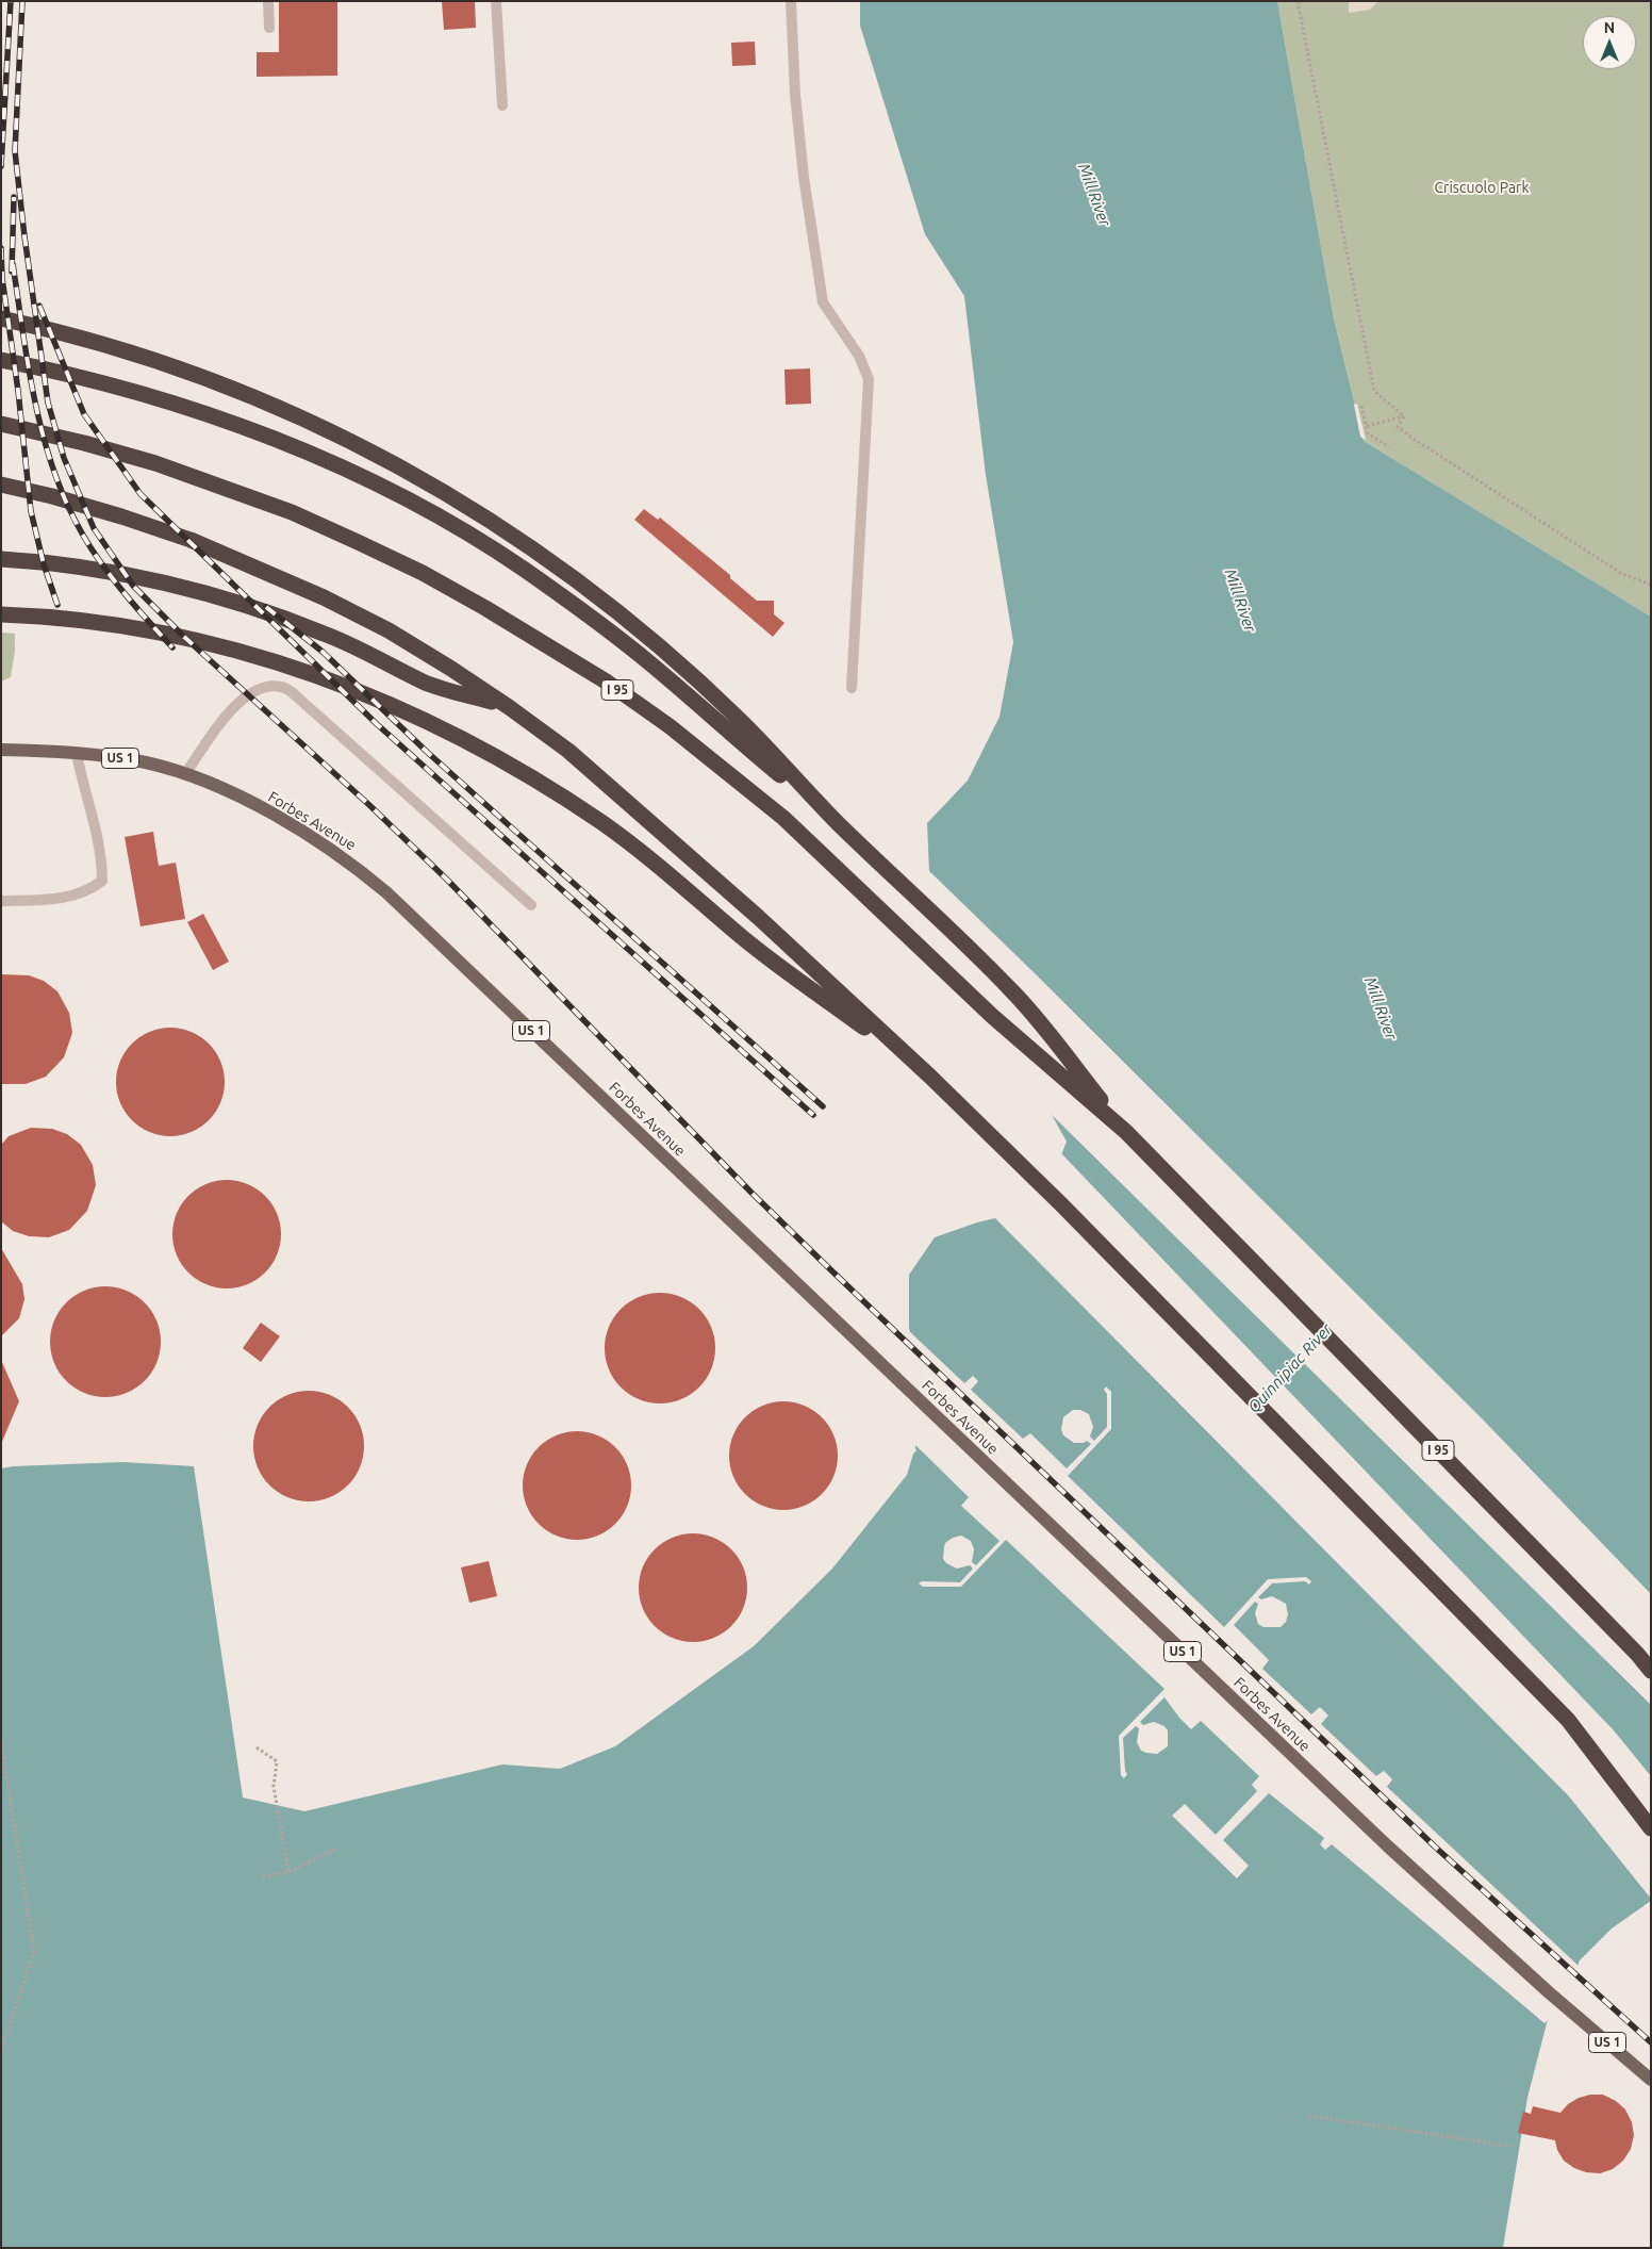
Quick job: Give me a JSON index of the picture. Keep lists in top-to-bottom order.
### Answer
{
  "streets": {
    "highway": ["I 95"],
    "main road": ["US 1", "Forbes Avenue"]
  },
  "crossings": [
    ["US 1", "Forbes Avenue"]
  ],
  "water": ["Mill River", "Quinnipiac River"],
  "parks": ["Criscuolo Park"],
  "north": "top"
}
